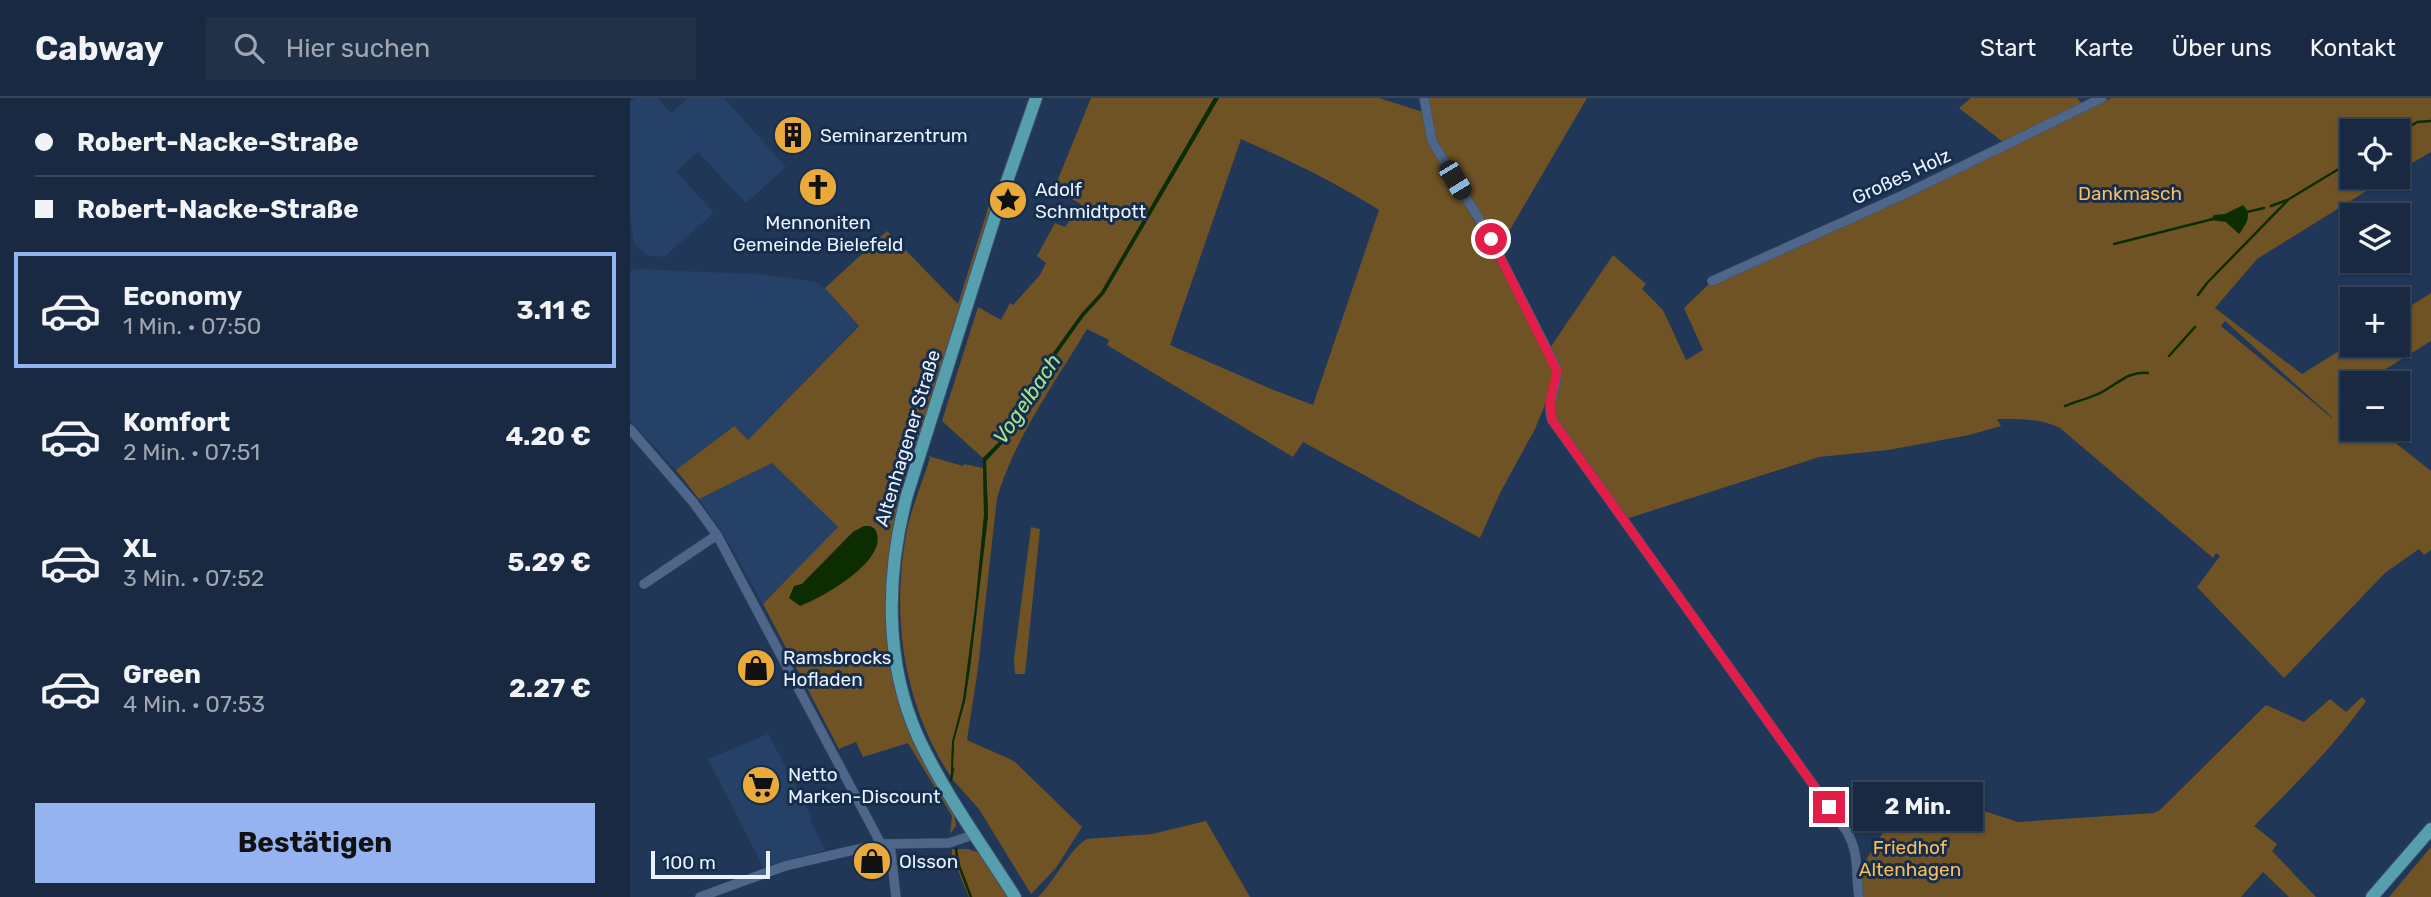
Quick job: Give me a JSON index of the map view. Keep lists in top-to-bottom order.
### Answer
{
  "streets": {
    "main road": ["Altenhagener Straße"],
    "street": ["Großes Holz"]
  },
  "water": ["Vogelbach"],
  "parks": ["Dankmasch", "Friedhof Altenhagen"],
  "places": {
    "building": ["Seminarzentrum"],
    "church": ["Mennoniten Gemeinde Bielefeld"],
    "place": ["Adolf Schmidtpott"],
    "shop": ["Ramsbrocks Hofladen", "Olsson"],
    "supermarket": ["Netto Marken-Discount"]
  },
  "scale_bar": "100 m",
  "page": {
    "header": "Cabway",
    "search": "Hier suchen",
    "nav": [
      "Start",
      "Karte",
      "Über uns",
      "Kontakt"
    ],
    "banner": ["Robert-Nacke-Straße", "Robert-Nacke-Straße"],
    "map_buttons": ["+", "−"],
    "list": [
      {
        "name": "Economy",
        "note": "1 Min. · 07:50",
        "value": "3.11 €"
      },
      {
        "name": "Komfort",
        "note": "2 Min. · 07:51",
        "value": "4.20 €"
      },
      {
        "name": "XL",
        "note": "3 Min. · 07:52",
        "value": "5.29 €"
      },
      {
        "name": "Green",
        "note": "4 Min. · 07:53",
        "value": "2.27 €"
      }
    ],
    "bubble": "2 Min.",
    "buttons": "Bestätigen",
    "scale": "100 m"
  }
}
